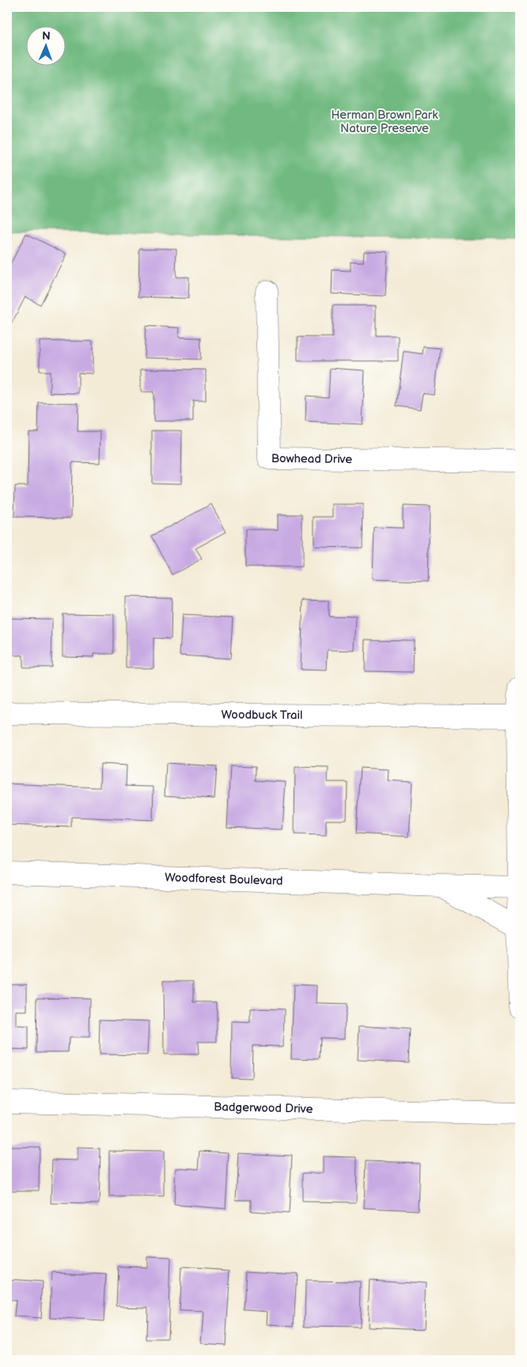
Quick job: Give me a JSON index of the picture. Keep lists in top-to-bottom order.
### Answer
{
  "streets": {
    "street": [
      "Bowhead Drive",
      "Woodbuck Trail",
      "Woodforest Boulevard",
      "Badgerwood Drive"
    ]
  },
  "parks": ["Herman Brown Park Nature Preserve"],
  "north": "top"
}
